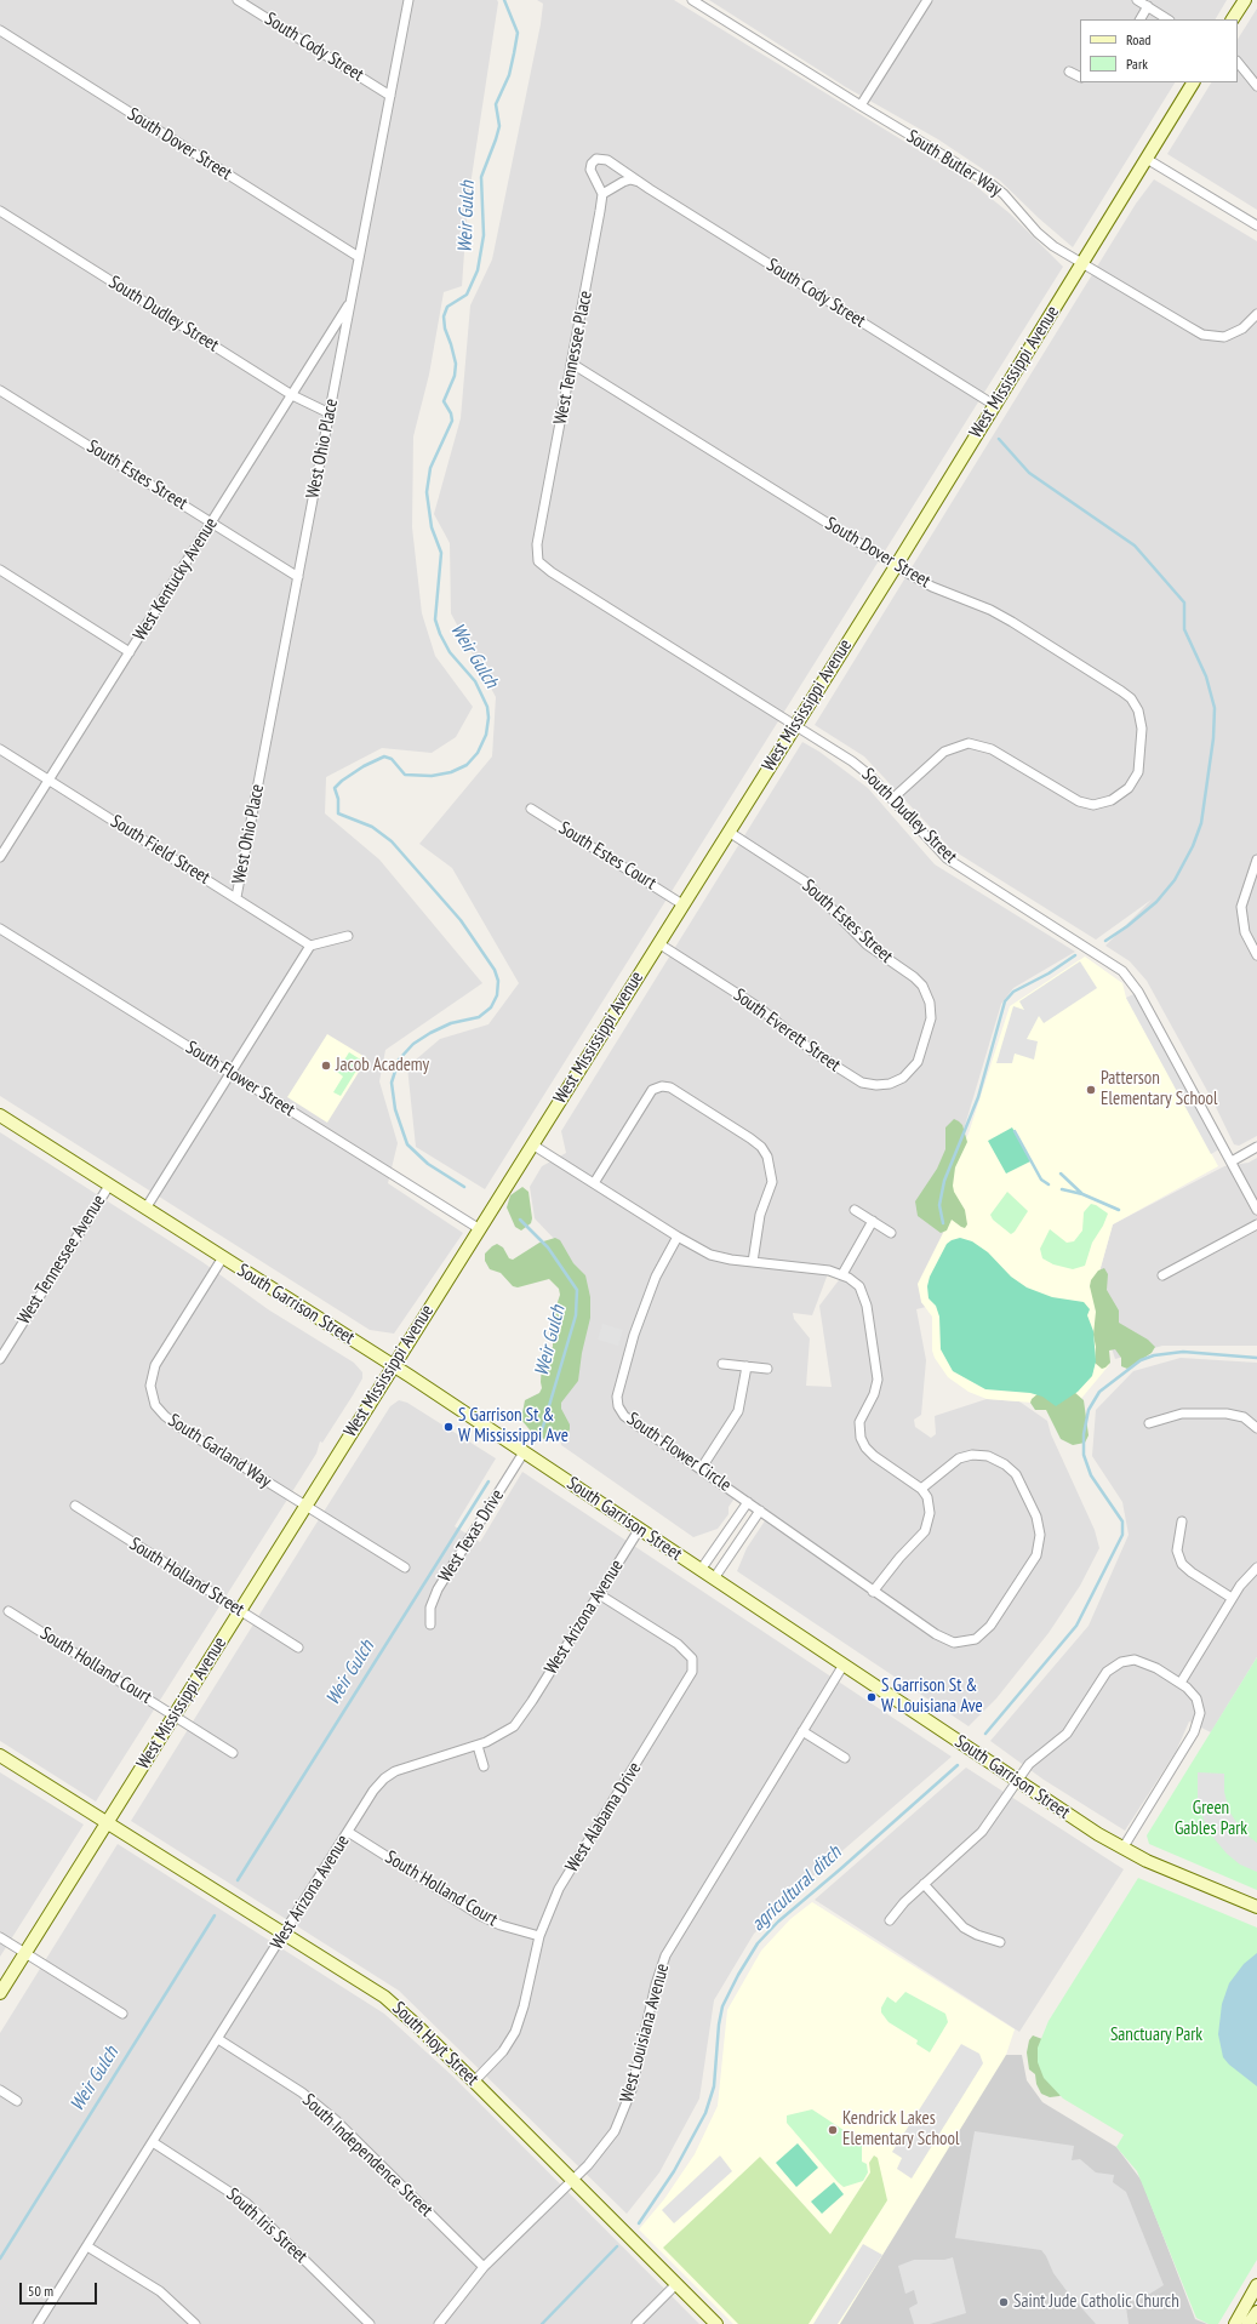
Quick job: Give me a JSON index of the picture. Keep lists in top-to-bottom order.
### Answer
{
  "streets": {
    "main road": ["West Mississippi Avenue", "South Garrison Street", "South Hoyt Street"],
    "street": [
      "South Cody Street",
      "South Dover Street",
      "South Butler Way",
      "South Dudley Street",
      "West Tennessee Place",
      "West Ohio Place",
      "South Estes Street",
      "West Kentucky Avenue",
      "South Field Street",
      "South Estes Court",
      "South Everett Street",
      "South Flower Street",
      "West Tennessee Avenue",
      "South Garland Way",
      "South Flower Circle",
      "West Texas Drive",
      "South Holland Street",
      "West Arizona Avenue",
      "South Holland Court",
      "West Alabama Drive",
      "West Louisiana Avenue",
      "South Independence Street",
      "South Iris Street"
    ]
  },
  "crossings": [
    ["South Cody Street", "West Tennessee Place"],
    ["South Cody Street", "West Mississippi Avenue"],
    ["South Cody Street", "West Ohio Place"],
    ["South Dover Street", "South Dudley Street"],
    ["South Dover Street", "West Tennessee Place"],
    ["South Dover Street", "West Mississippi Avenue"],
    ["South Dover Street", "West Ohio Place"],
    ["South Butler Way", "West Mississippi Avenue"],
    ["South Dudley Street", "West Tennessee Place"],
    ["South Dudley Street", "West Mississippi Avenue"],
    ["South Dudley Street", "West Ohio Place"],
    ["South Dudley Street", "West Kentucky Avenue"],
    ["West Mississippi Avenue", "South Estes Street"],
    ["West Mississippi Avenue", "South Estes Court"],
    ["West Mississippi Avenue", "South Everett Street"],
    ["West Mississippi Avenue", "South Flower Street"],
    ["West Mississippi Avenue", "South Garrison Street"],
    ["West Mississippi Avenue", "South Garland Way"],
    ["West Mississippi Avenue", "South Holland Street"],
    ["West Mississippi Avenue", "South Holland Court"],
    ["West Mississippi Avenue", "South Hoyt Street"],
    ["West Ohio Place", "South Estes Street"],
    ["West Ohio Place", "West Kentucky Avenue"],
    ["West Ohio Place", "South Field Street"],
    ["South Estes Street", "West Kentucky Avenue"],
    ["South Estes Street", "South Everett Street"],
    ["West Kentucky Avenue", "South Field Street"],
    ["West Tennessee Avenue", "South Garrison Street"],
    ["South Garrison Street", "South Garland Way"],
    ["South Garrison Street", "South Flower Circle"],
    ["South Garrison Street", "West Texas Drive"],
    ["South Garrison Street", "West Arizona Avenue"],
    ["South Garrison Street", "West Louisiana Avenue"],
    ["West Arizona Avenue", "South Holland Court"],
    ["West Arizona Avenue", "West Alabama Drive"],
    ["West Arizona Avenue", "South Hoyt Street"],
    ["West Arizona Avenue", "South Independence Street"],
    ["West Arizona Avenue", "South Iris Street"],
    ["South Holland Court", "West Alabama Drive"],
    ["West Alabama Drive", "South Hoyt Street"],
    ["West Louisiana Avenue", "South Hoyt Street"],
    ["West Louisiana Avenue", "South Independence Street"]
  ],
  "water": ["Weir Gulch", "agricultural ditch"],
  "parks": ["Green Gables Park", "Sanctuary Park"],
  "places": [
    "Jacob Academy",
    "Patterson Elementary School",
    "S Garrison St & W Mississippi Ave",
    "S Garrison St & W Louisiana Ave",
    "Kendrick Lakes Elementary School",
    "Saint Jude Catholic Church"
  ],
  "legend": ["Road", "Park"],
  "scale_bar": "50 m"
}
